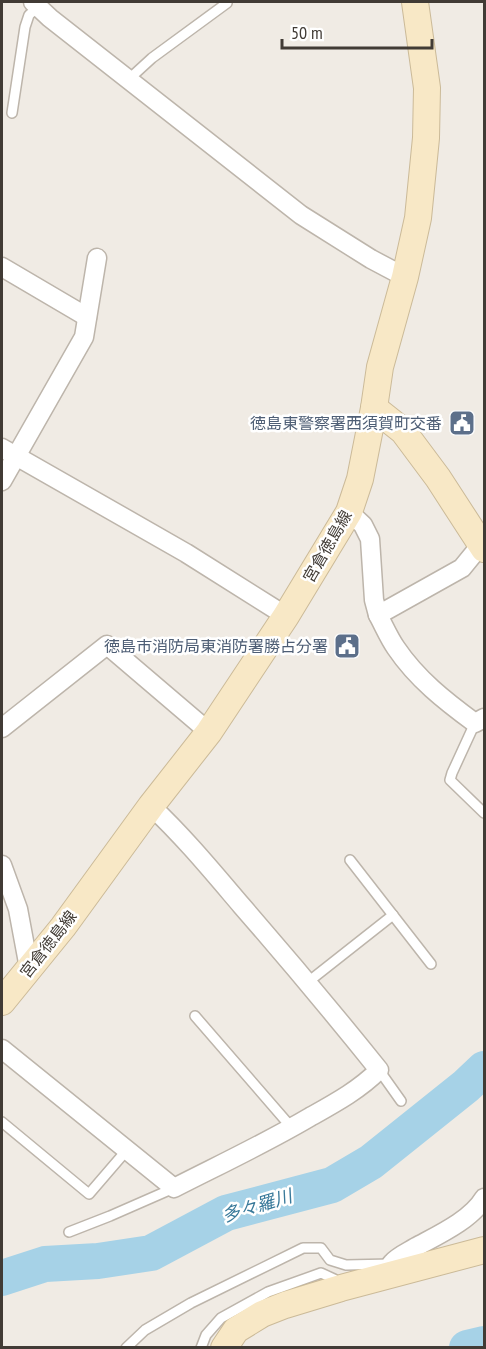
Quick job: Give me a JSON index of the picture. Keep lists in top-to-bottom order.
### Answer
{
  "streets": {
    "main road": ["宮倉徳島線"]
  },
  "water": ["多々羅川"],
  "places": {
    "public building": ["徳島東警察署西須賀町交番", "徳島市消防局東消防署勝占分署"]
  },
  "scale_bar": "50 m"
}
